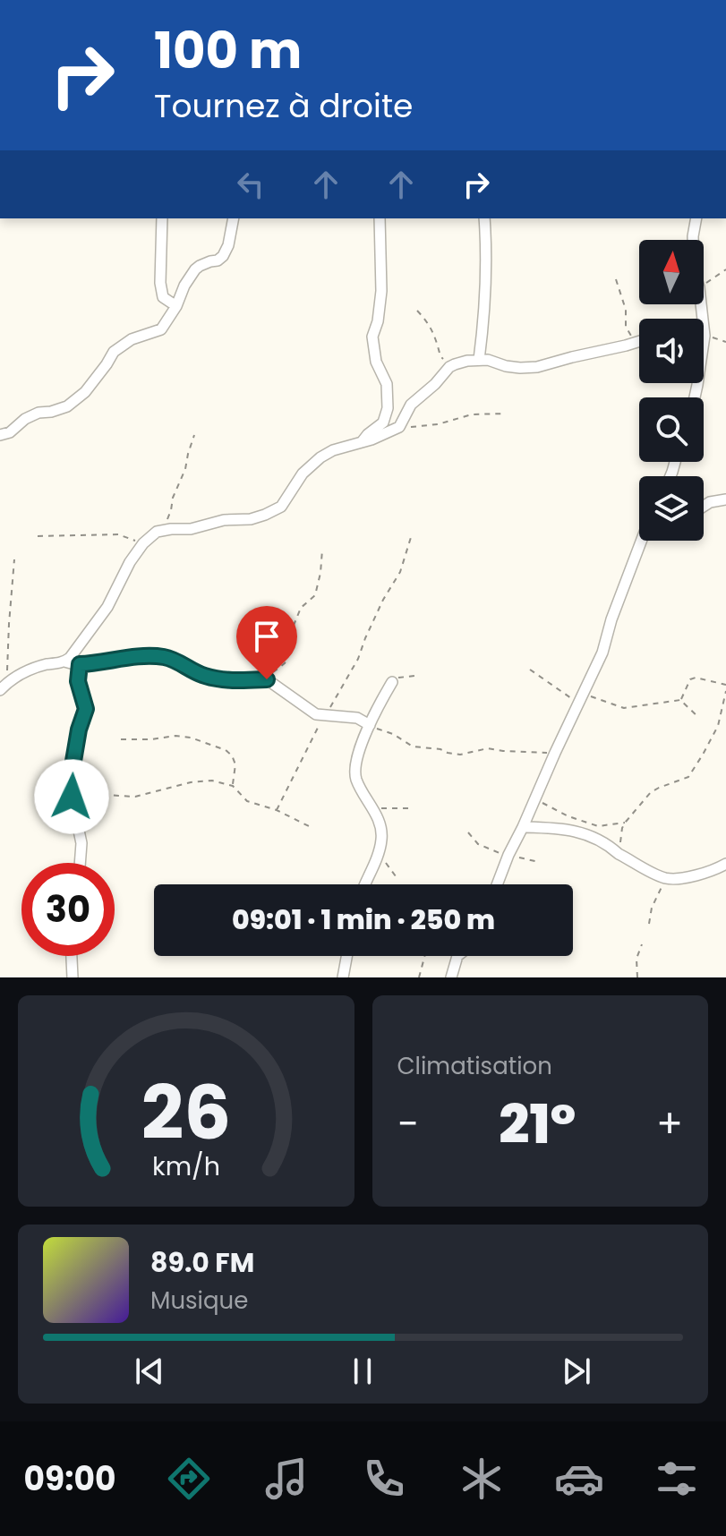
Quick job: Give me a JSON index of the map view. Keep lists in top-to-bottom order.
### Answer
{
  "north": "top",
  "page": {
    "turn": ["100 m", "Tournez à droite"],
    "limit": "30",
    "trip": "09:01 · 1 min · 250 m",
    "tile": "Climatisation",
    "heat": ["−", "21°", "+"],
    "song": ["89.0 FM", "Musique"],
    "tabs": "09:00",
    "gauge": ["26", "km/h"]
  }
}
